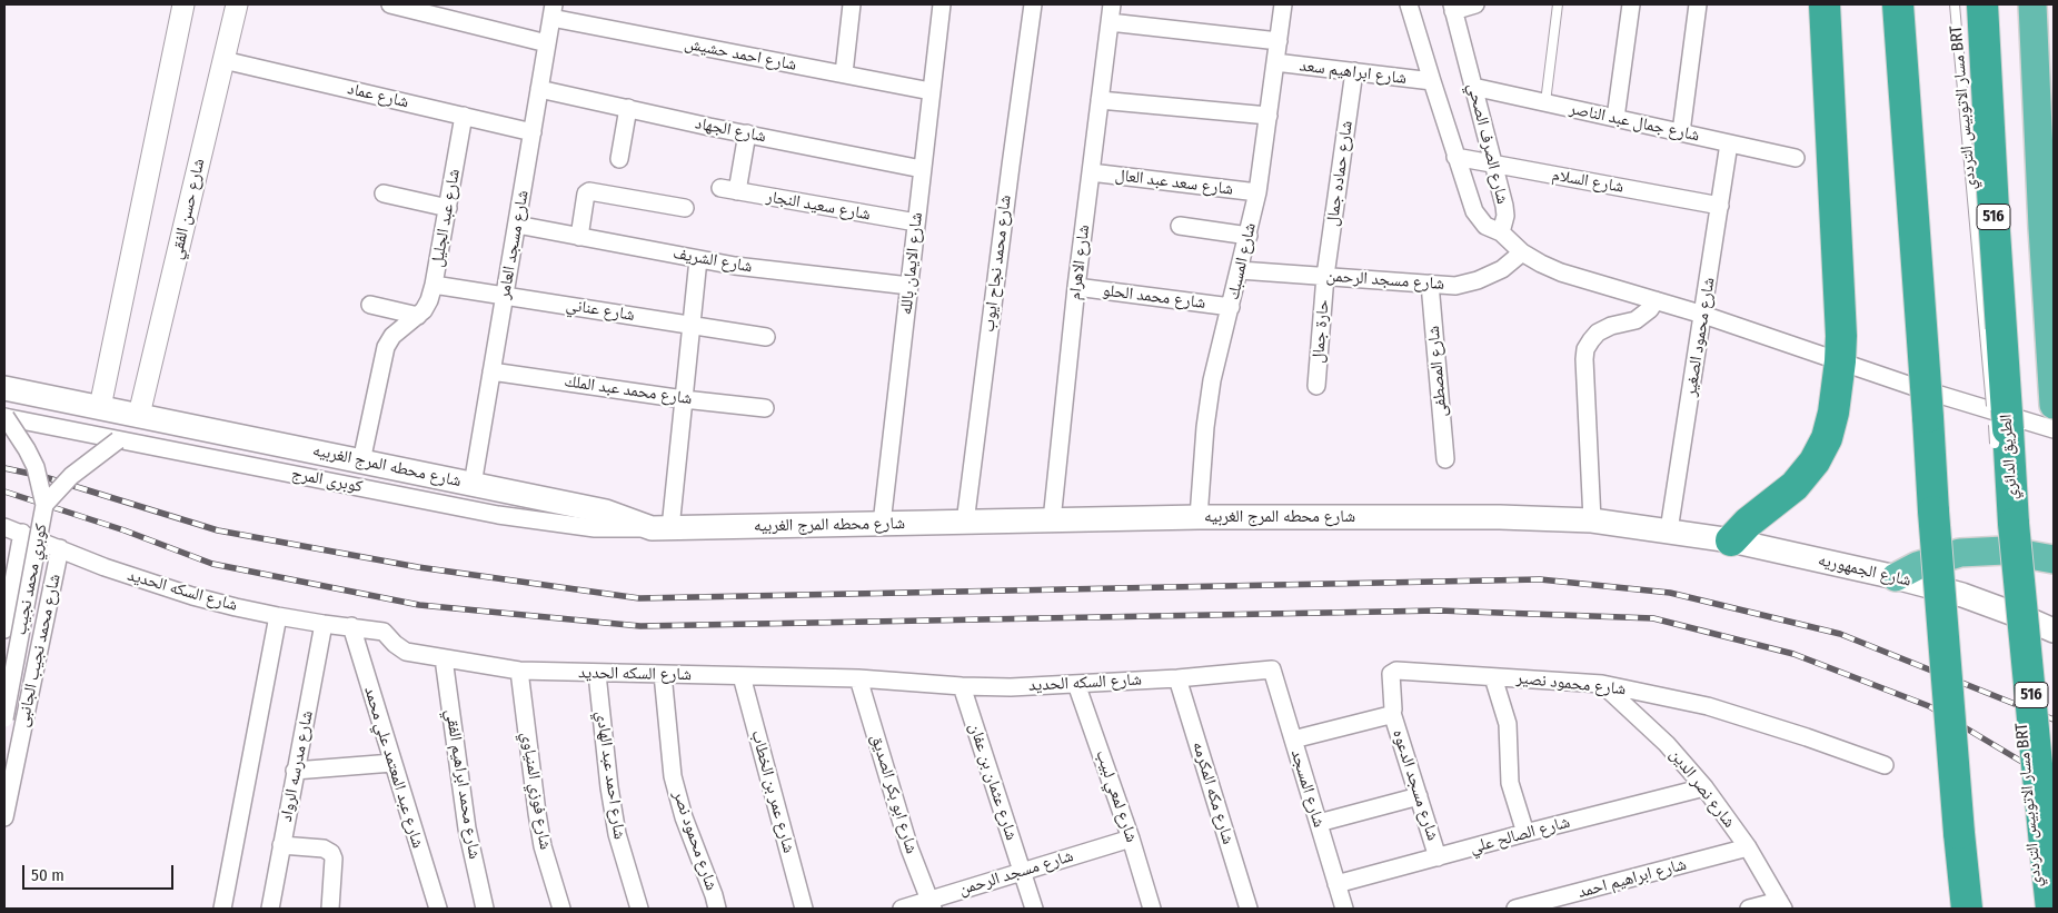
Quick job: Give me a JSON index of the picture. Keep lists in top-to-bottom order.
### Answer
{
  "streets": {
    "highway": ["516", "الطريق الدائري"],
    "main road": ["شارع محطه المرج الغربيه", "شارع الجمهوريه"],
    "street": [
      "شارع احمد حشيش",
      "شارع ابراهيم سعد",
      "شارع عماد",
      "شارع جمال عبد الناصر",
      "شارع الجهاد",
      "شارع الصرف الصحي",
      "شارع حماده جمال",
      "شارع السلام",
      "شارع سعد عبد العال",
      "شارع سعيد النجار",
      "شارع حسن الفقي",
      "شارع عبد الجليل",
      "شارع مسجد العامر",
      "شارع الشريف",
      "شارع المسبك",
      "شارع الاهرام",
      "شارع الايمان بالله",
      "شارع محمد نجاح ايوب",
      "شارع مسجد الرحمن",
      "شارع محمد الحلو",
      "شارع عناني",
      "حارة جمال",
      "شارع محمود الصغير",
      "شارع المصطفى",
      "شارع محمد عبد الملك",
      "كوبرى المرج",
      "كوبري محمد نجيب",
      "شارع السكه الحديد",
      "شارع محمد نجيب الجانبى",
      "شارع محمود نصير",
      "شارع مدرسه الرواد",
      "شارع عبد المعتمد علي محمد",
      "شارع احمد عبد الهادي",
      "شارع عثمان بن عفان",
      "شارع محمد ابراهيم الفقي",
      "شارع مسجد الدعوه",
      "شارع المسجد",
      "شارع نصر الدين",
      "شارع فوزي المنياوي",
      "شارع عمر بن الخطاب",
      "شارع مكه المكرمه",
      "شارع ابو بكر الصديق",
      "شارع لمعي لبيب",
      "شارع الصالح علي",
      "شارع محمود نصر",
      "شارع ابراهيم احمد"
    ],
    "lane": ["مسار الاتوبيس الترددي BRT"]
  },
  "crossings": [
    ["شارع احمد حشيش", "شارع مسجد العامر"],
    ["شارع احمد حشيش", "شارع الايمان بالله"],
    ["شارع ابراهيم سعد", "شارع الصرف الصحي"],
    ["شارع ابراهيم سعد", "شارع حماده جمال"],
    ["شارع ابراهيم سعد", "شارع المسبك"],
    ["شارع عماد", "شارع حسن الفقي"],
    ["شارع عماد", "شارع عبد الجليل"],
    ["شارع عماد", "شارع مسجد العامر"],
    ["شارع جمال عبد الناصر", "شارع الصرف الصحي"],
    ["شارع جمال عبد الناصر", "شارع محمود الصغير"],
    ["شارع الجهاد", "شارع سعيد النجار"],
    ["شارع الجهاد", "شارع مسجد العامر"],
    ["شارع الجهاد", "شارع الايمان بالله"],
    ["شارع الصرف الصحي", "شارع السلام"],
    ["شارع حماده جمال", "شارع مسجد الرحمن"],
    ["شارع حماده جمال", "حارة جمال"],
    ["شارع السلام", "شارع محمود الصغير"],
    ["شارع سعد عبد العال", "شارع المسبك"],
    ["شارع سعد عبد العال", "شارع الاهرام"],
    ["شارع سعيد النجار", "شارع الايمان بالله"],
    ["شارع حسن الفقي", "شارع محطه المرج الغربيه"],
    ["شارع عبد الجليل", "شارع عناني"],
    ["شارع مسجد العامر", "شارع الشريف"],
    ["شارع مسجد العامر", "شارع عناني"],
    ["شارع مسجد العامر", "شارع محمد عبد الملك"],
    ["شارع مسجد العامر", "شارع محطه المرج الغربيه"],
    ["شارع الشريف", "شارع الايمان بالله"],
    ["شارع المسبك", "شارع مسجد الرحمن"],
    ["شارع المسبك", "شارع محمد الحلو"],
    ["شارع المسبك", "شارع محطه المرج الغربيه"],
    ["شارع الاهرام", "شارع محمد الحلو"],
    ["شارع الاهرام", "شارع محطه المرج الغربيه"],
    ["شارع الايمان بالله", "شارع محطه المرج الغربيه"],
    ["شارع محمد نجاح ايوب", "شارع محطه المرج الغربيه"],
    ["شارع مسجد الرحمن", "حارة جمال"],
    ["شارع مسجد الرحمن", "شارع المصطفى"],
    ["شارع مسجد الرحمن", "شارع عثمان بن عفان"],
    ["شارع مسجد الرحمن", "شارع ابو بكر الصديق"],
    ["شارع مسجد الرحمن", "شارع لمعي لبيب"],
    ["شارع محمود الصغير", "شارع محطه المرج الغربيه"],
    ["شارع محمود الصغير", "شارع الجمهوريه"],
    ["شارع محطه المرج الغربيه", "كوبرى المرج"],
    ["شارع محطه المرج الغربيه", "شارع الجمهوريه"],
    ["كوبرى المرج", "كوبري محمد نجيب"],
    ["شارع السكه الحديد", "شارع محمد نجيب الجانبى"],
    ["شارع السكه الحديد", "شارع مدرسه الرواد"],
    ["شارع السكه الحديد", "شارع عبد المعتمد علي محمد"],
    ["شارع السكه الحديد", "شارع احمد عبد الهادي"],
    ["شارع السكه الحديد", "شارع عثمان بن عفان"],
    ["شارع السكه الحديد", "شارع محمد ابراهيم الفقي"],
    ["شارع السكه الحديد", "شارع المسجد"],
    ["شارع السكه الحديد", "شارع فوزي المنياوي"],
    ["شارع السكه الحديد", "شارع عمر بن الخطاب"],
    ["شارع السكه الحديد", "شارع مكه المكرمه"],
    ["شارع السكه الحديد", "شارع ابو بكر الصديق"],
    ["شارع السكه الحديد", "شارع لمعي لبيب"],
    ["شارع السكه الحديد", "شارع محمود نصر"],
    ["شارع محمود نصير", "شارع مسجد الدعوه"],
    ["شارع محمود نصير", "شارع نصر الدين"],
    ["شارع مسجد الدعوه", "شارع الصالح علي"],
    ["شارع المسجد", "شارع الصالح علي"],
    ["شارع نصر الدين", "شارع الصالح علي"],
    ["شارع نصر الدين", "شارع ابراهيم احمد"]
  ],
  "scale_bar": "50 m"
}
